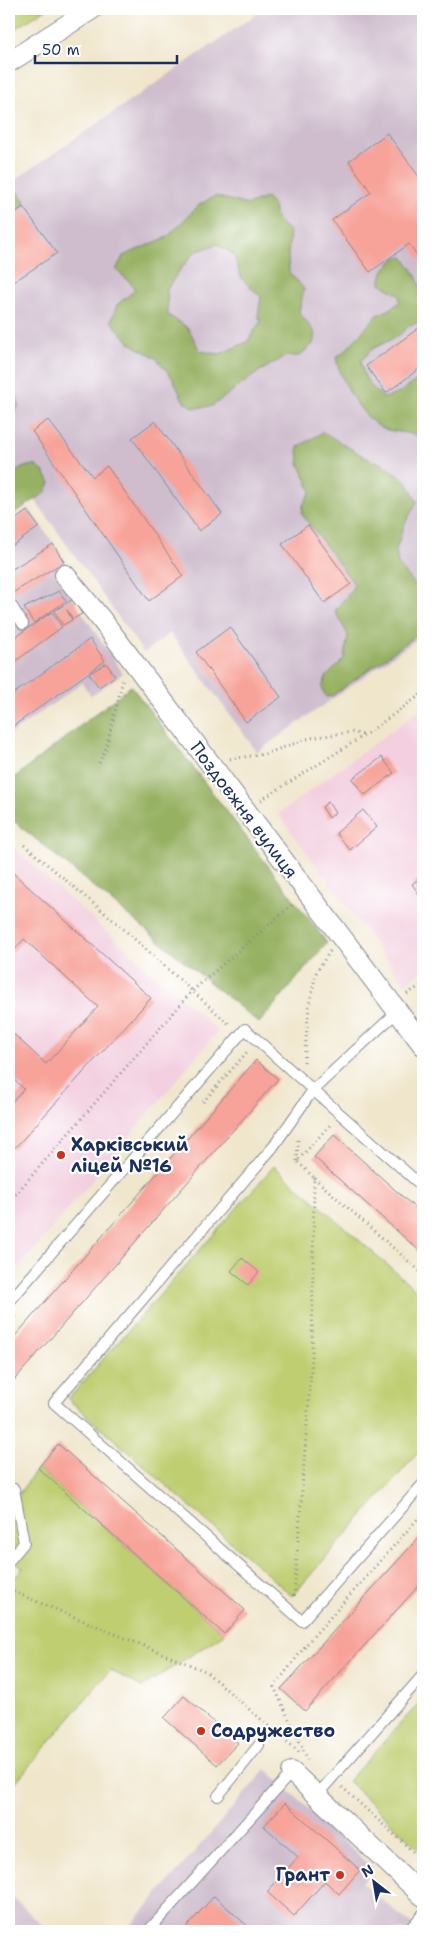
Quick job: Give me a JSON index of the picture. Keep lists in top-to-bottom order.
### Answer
{
  "streets": {
    "street": ["Поздовжня вулиця"]
  },
  "places": ["Харківський ліцей №16", "Содружество", "Грант"],
  "scale_bar": "50 m",
  "north": "top left"
}
